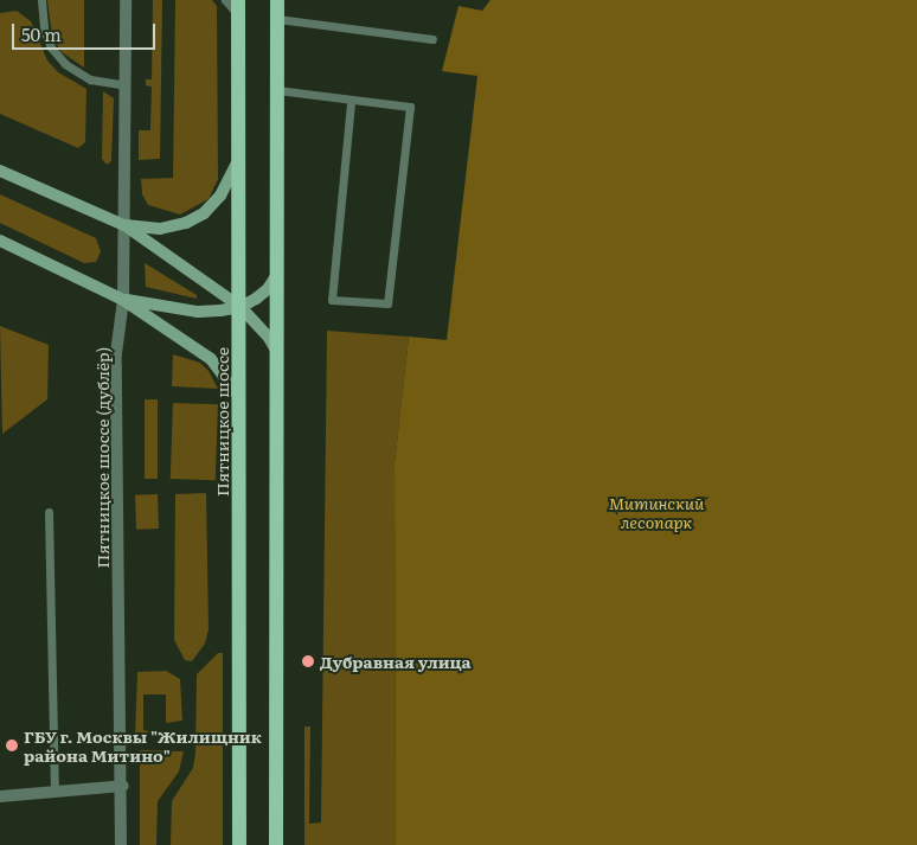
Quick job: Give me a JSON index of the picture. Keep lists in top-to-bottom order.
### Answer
{
  "streets": {
    "main road": ["Пятницкое шоссе"],
    "street": ["Пятницкое шоссе (дублёр)"]
  },
  "parks": ["Митинский лесопарк"],
  "places": ["Дубравная улица", "ГБУ г. Москвы \"Жилищник района Митино\""],
  "scale_bar": "50 m"
}
